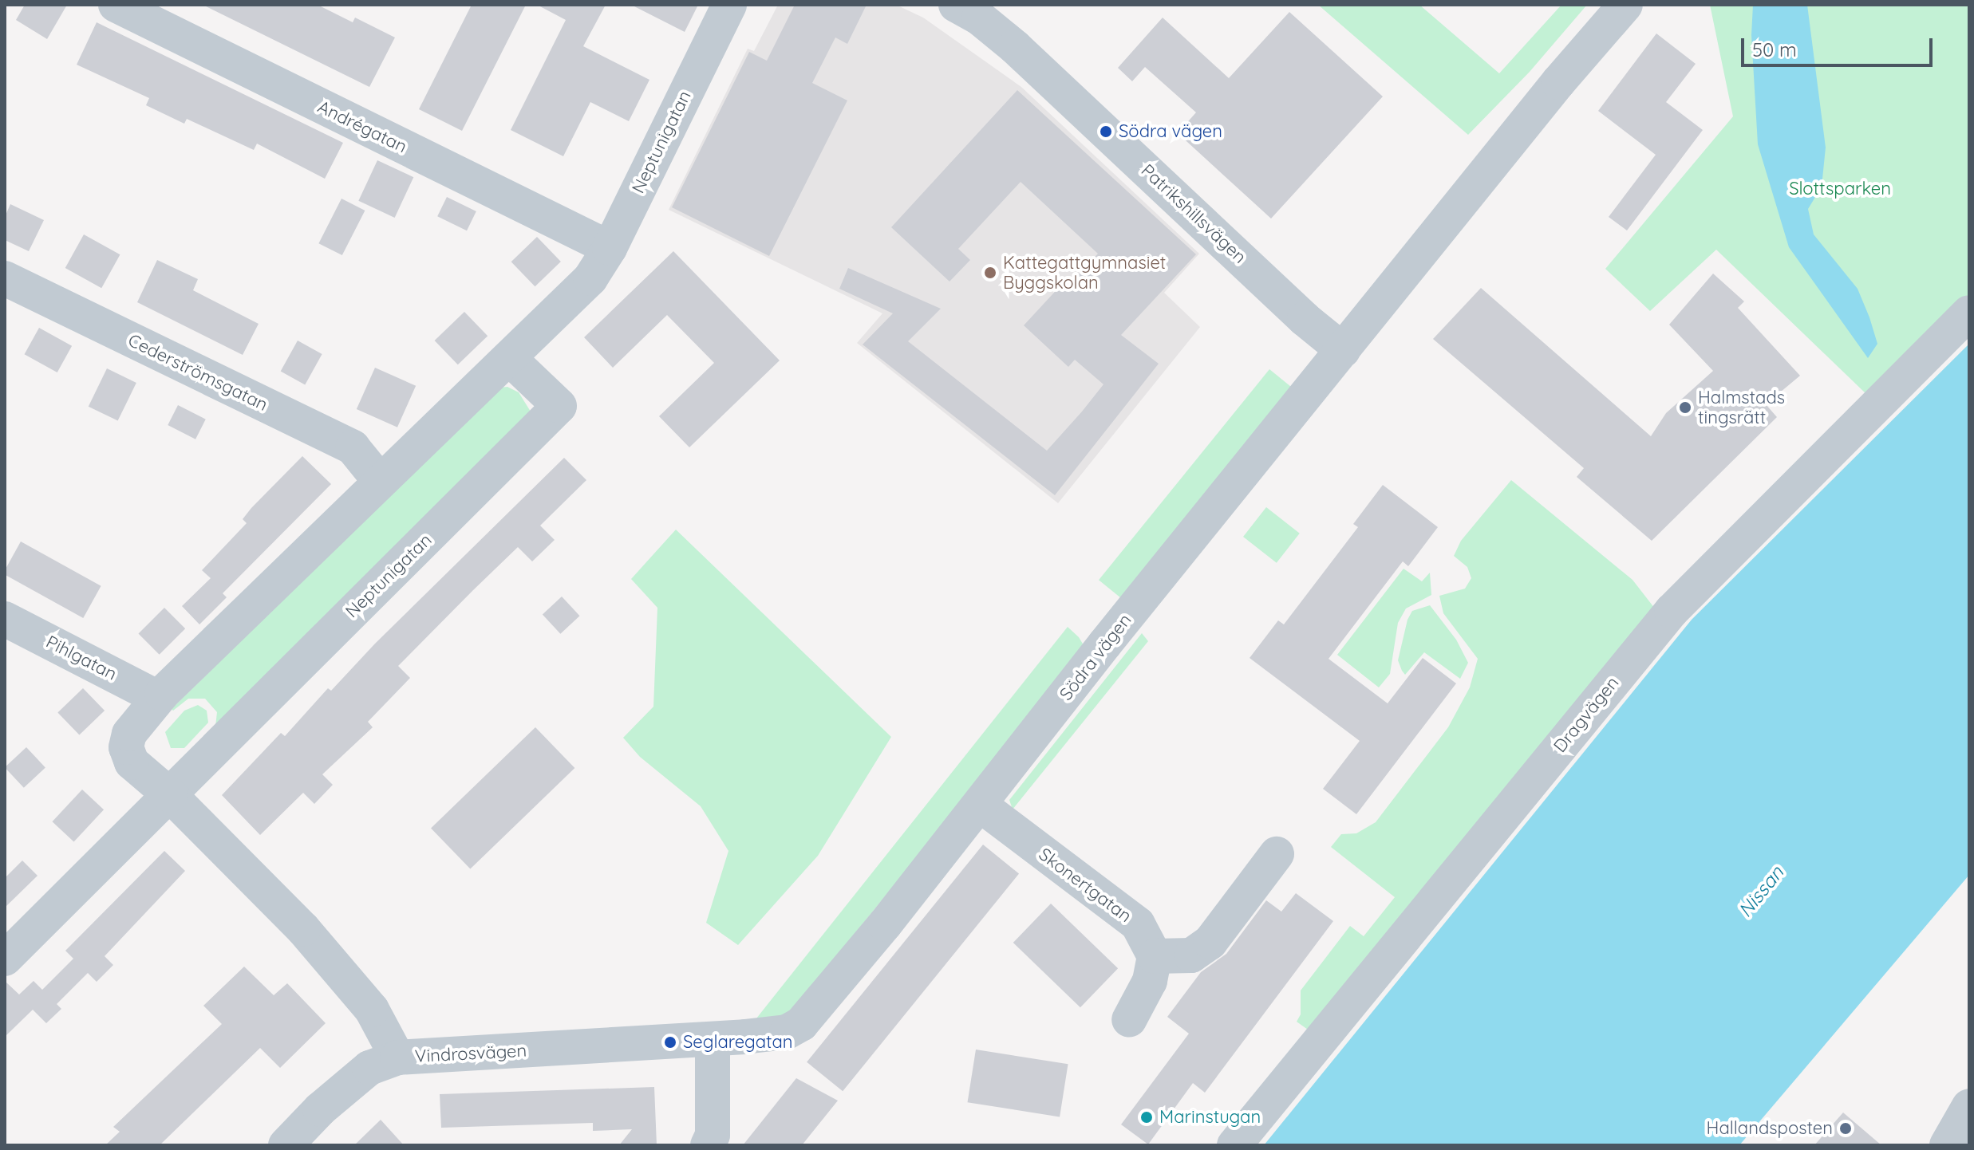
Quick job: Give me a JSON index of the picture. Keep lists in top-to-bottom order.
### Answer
{
  "streets": {
    "street": [
      "Andrégatan",
      "Neptunigatan",
      "Patrikshillsvägen",
      "Cederströmsgatan",
      "Södra vägen",
      "Pihlgatan",
      "Dragvägen",
      "Skonertgatan",
      "Vindrosvägen"
    ]
  },
  "crossings": [
    ["Andrégatan", "Neptunigatan"],
    ["Neptunigatan", "Cederströmsgatan"],
    ["Neptunigatan", "Pihlgatan"],
    ["Neptunigatan", "Vindrosvägen"],
    ["Patrikshillsvägen", "Södra vägen"],
    ["Södra vägen", "Skonertgatan"],
    ["Södra vägen", "Vindrosvägen"]
  ],
  "water": ["Nissan"],
  "parks": ["Slottsparken"],
  "places": [
    "Södra vägen",
    "Kattegattgymnasiet Byggskolan",
    "Halmstads tingsrätt",
    "Seglaregatan",
    "Marinstugan",
    "Hallandsposten"
  ],
  "scale_bar": "50 m"
}
